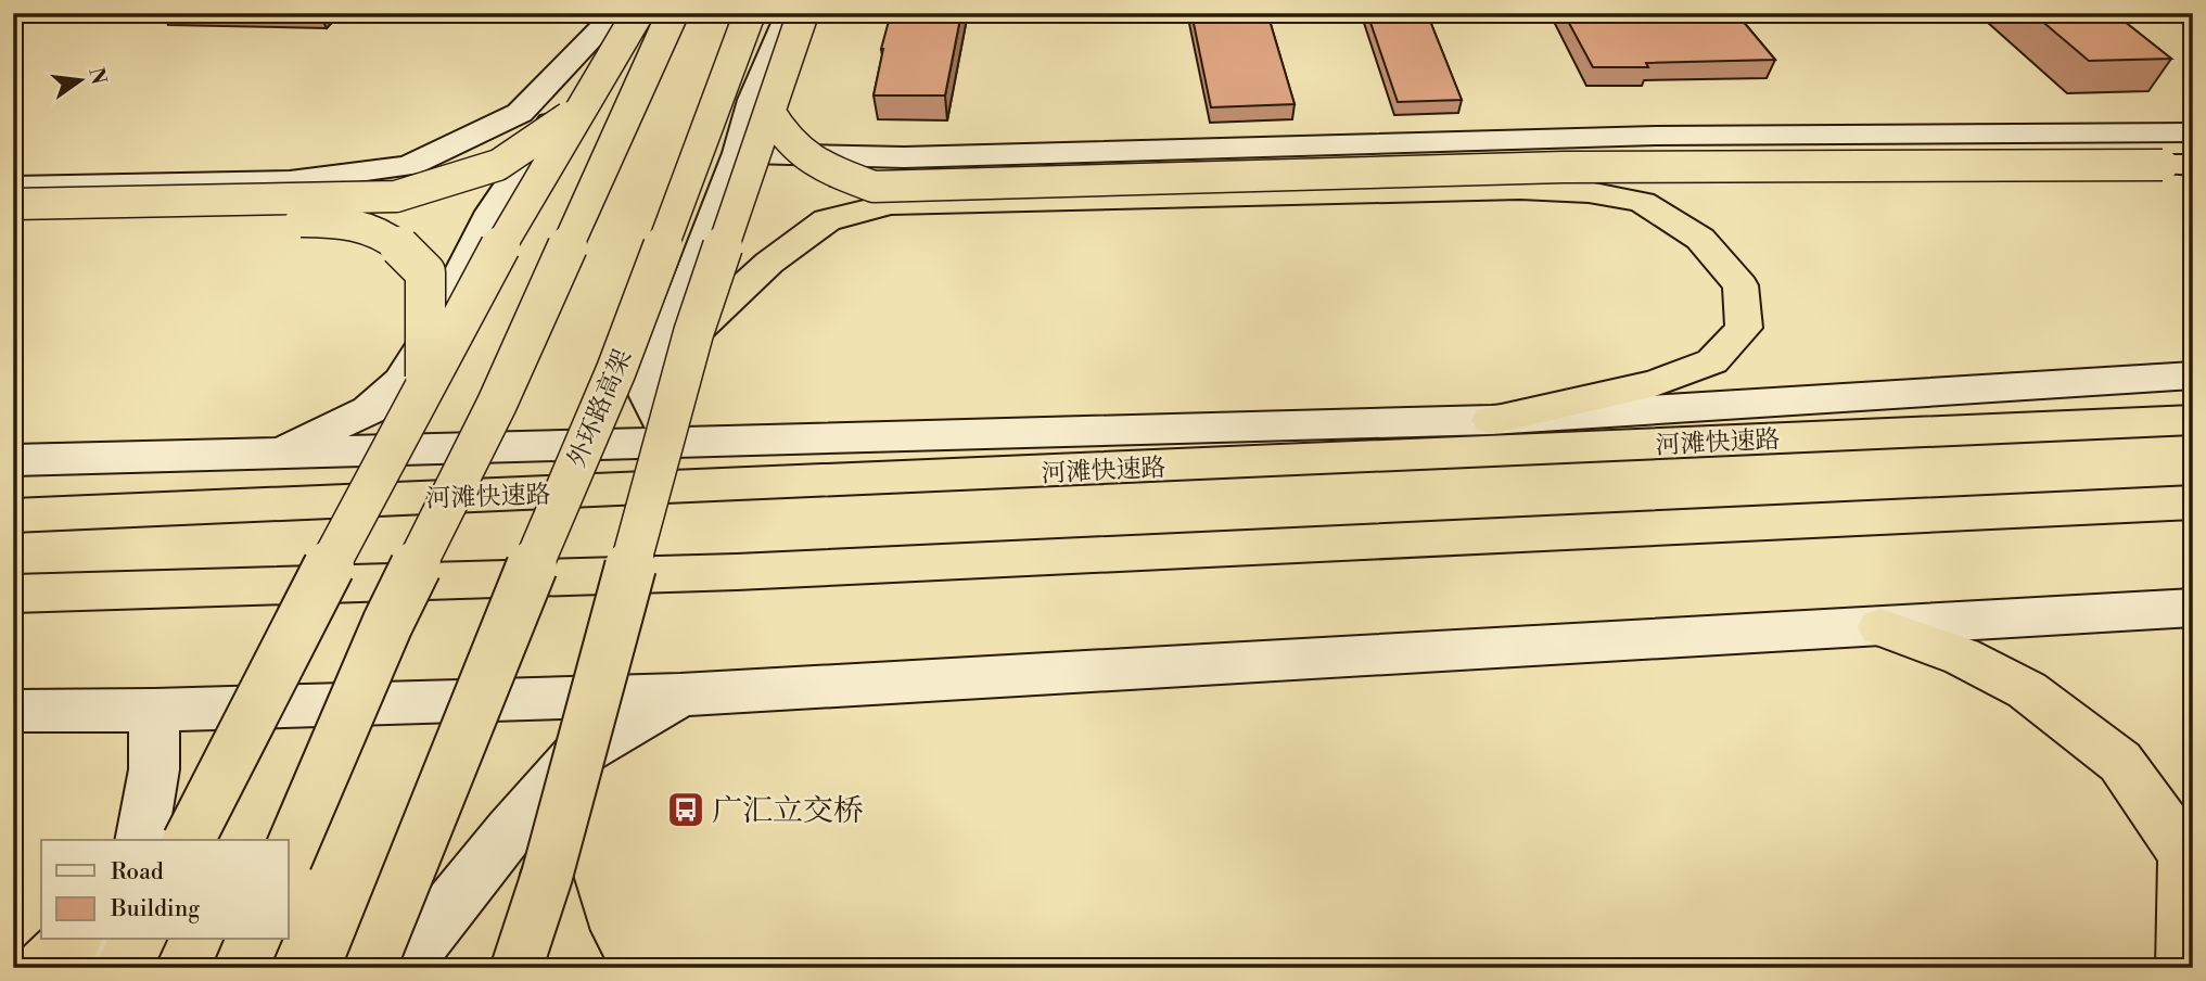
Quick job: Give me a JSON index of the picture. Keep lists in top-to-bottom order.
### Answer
{
  "streets": {
    "highway": ["外环路高架", "河滩快速路"]
  },
  "places": {
    "bus stop": ["广汇立交桥"]
  },
  "legend": ["Road", "Building"],
  "north": "right"
}
